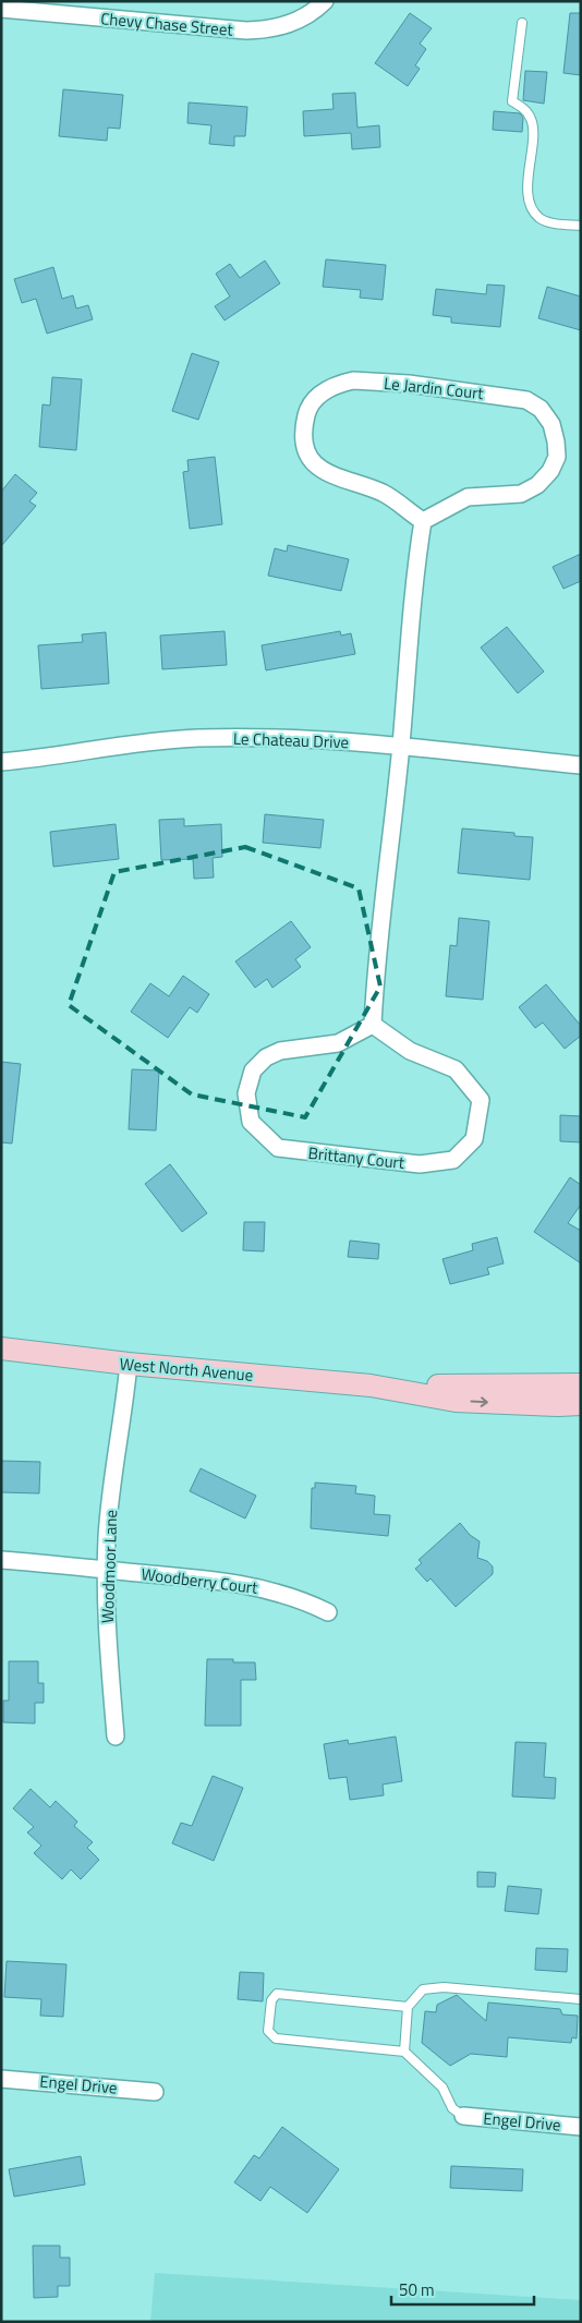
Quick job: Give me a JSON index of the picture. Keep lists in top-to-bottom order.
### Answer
{
  "streets": {
    "main road": ["West North Avenue"],
    "street": [
      "Chevy Chase Street",
      "Le Jardin Court",
      "Le Chateau Drive",
      "Brittany Court",
      "Woodmoor Lane",
      "Woodberry Court",
      "Engel Drive"
    ]
  },
  "crossings": [
    ["West North Avenue", "Woodmoor Lane"],
    ["Woodmoor Lane", "Woodberry Court"]
  ],
  "scale_bar": "50 m"
}
